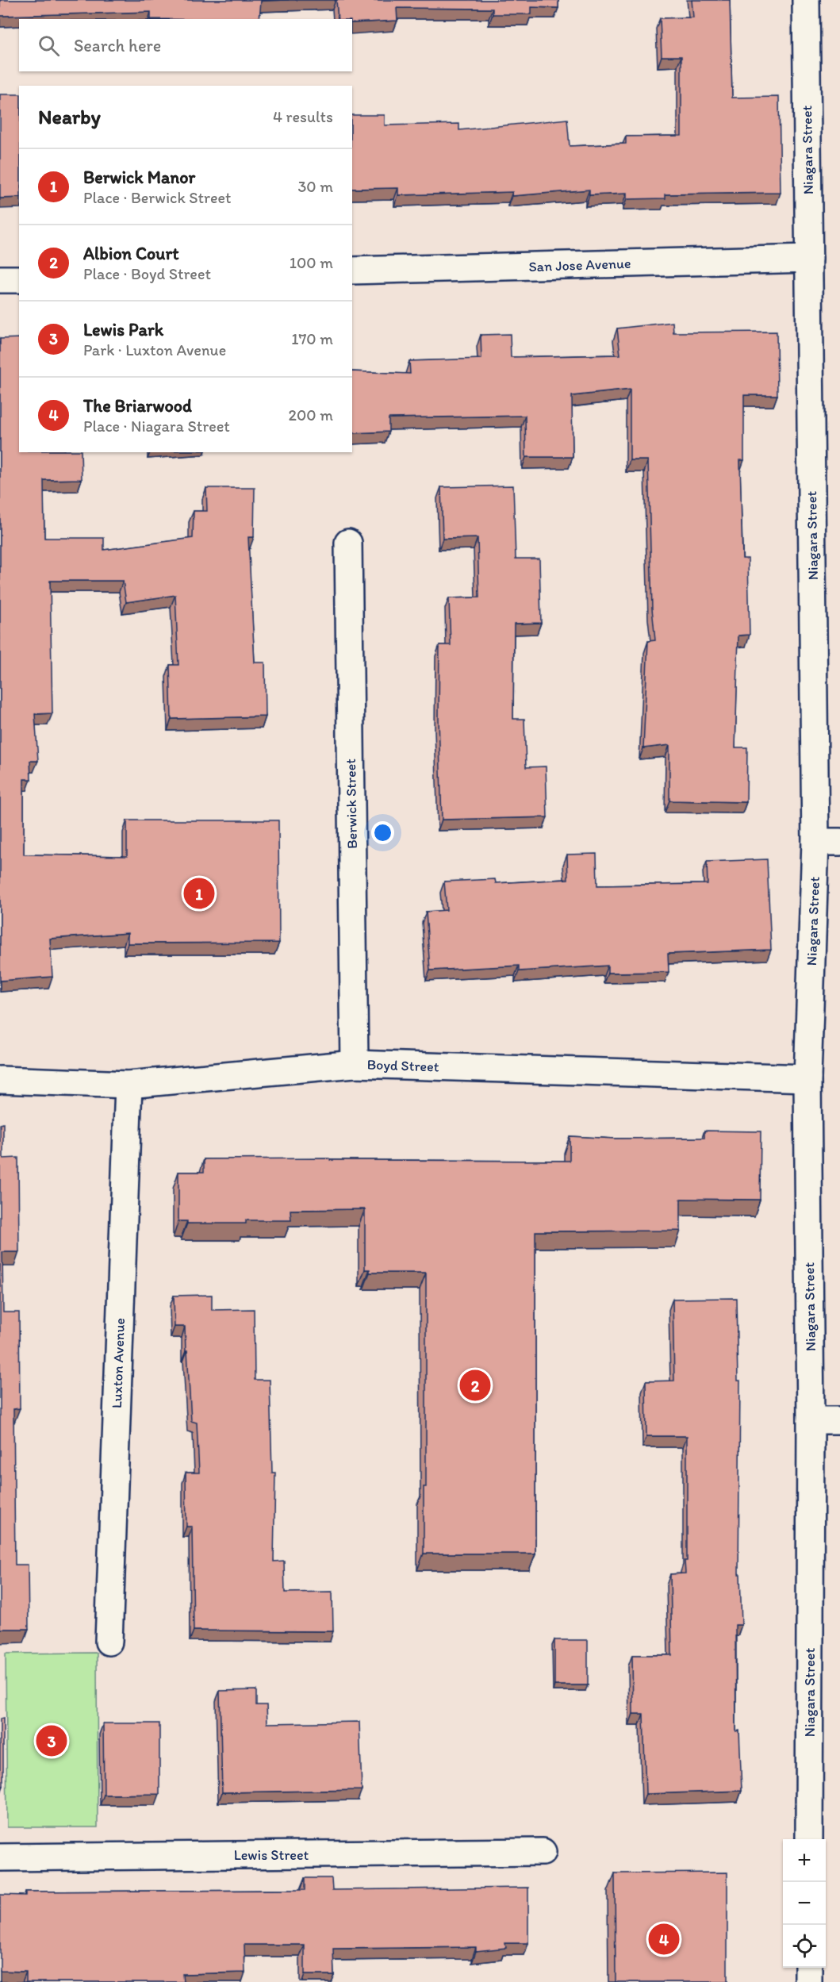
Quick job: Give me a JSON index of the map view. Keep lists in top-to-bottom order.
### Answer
{
  "streets": {
    "street": [
      "Niagara Street",
      "San Jose Avenue",
      "Berwick Street",
      "Boyd Street",
      "Luxton Avenue",
      "Lewis Street"
    ]
  },
  "crossings": [
    ["Niagara Street", "San Jose Avenue"],
    ["Niagara Street", "Boyd Street"],
    ["Berwick Street", "Boyd Street"],
    ["Boyd Street", "Luxton Avenue"]
  ],
  "page": {
    "search": "Search here",
    "heading": ["Nearby", "4 results"],
    "list": [
      {
        "mark": "1",
        "name": "Berwick Manor",
        "note": "Place · Berwick Street",
        "value": "30 m"
      },
      {
        "mark": "2",
        "name": "Albion Court",
        "note": "Place · Boyd Street",
        "value": "100 m"
      },
      {
        "mark": "3",
        "name": "Lewis Park",
        "note": "Park · Luxton Avenue",
        "value": "170 m"
      },
      {
        "mark": "4",
        "name": "The Briarwood",
        "note": "Place · Niagara Street",
        "value": "200 m"
      }
    ],
    "pins": [
      "1",
      "2",
      "3",
      "4"
    ],
    "map_buttons": ["+", "−"]
  }
}
